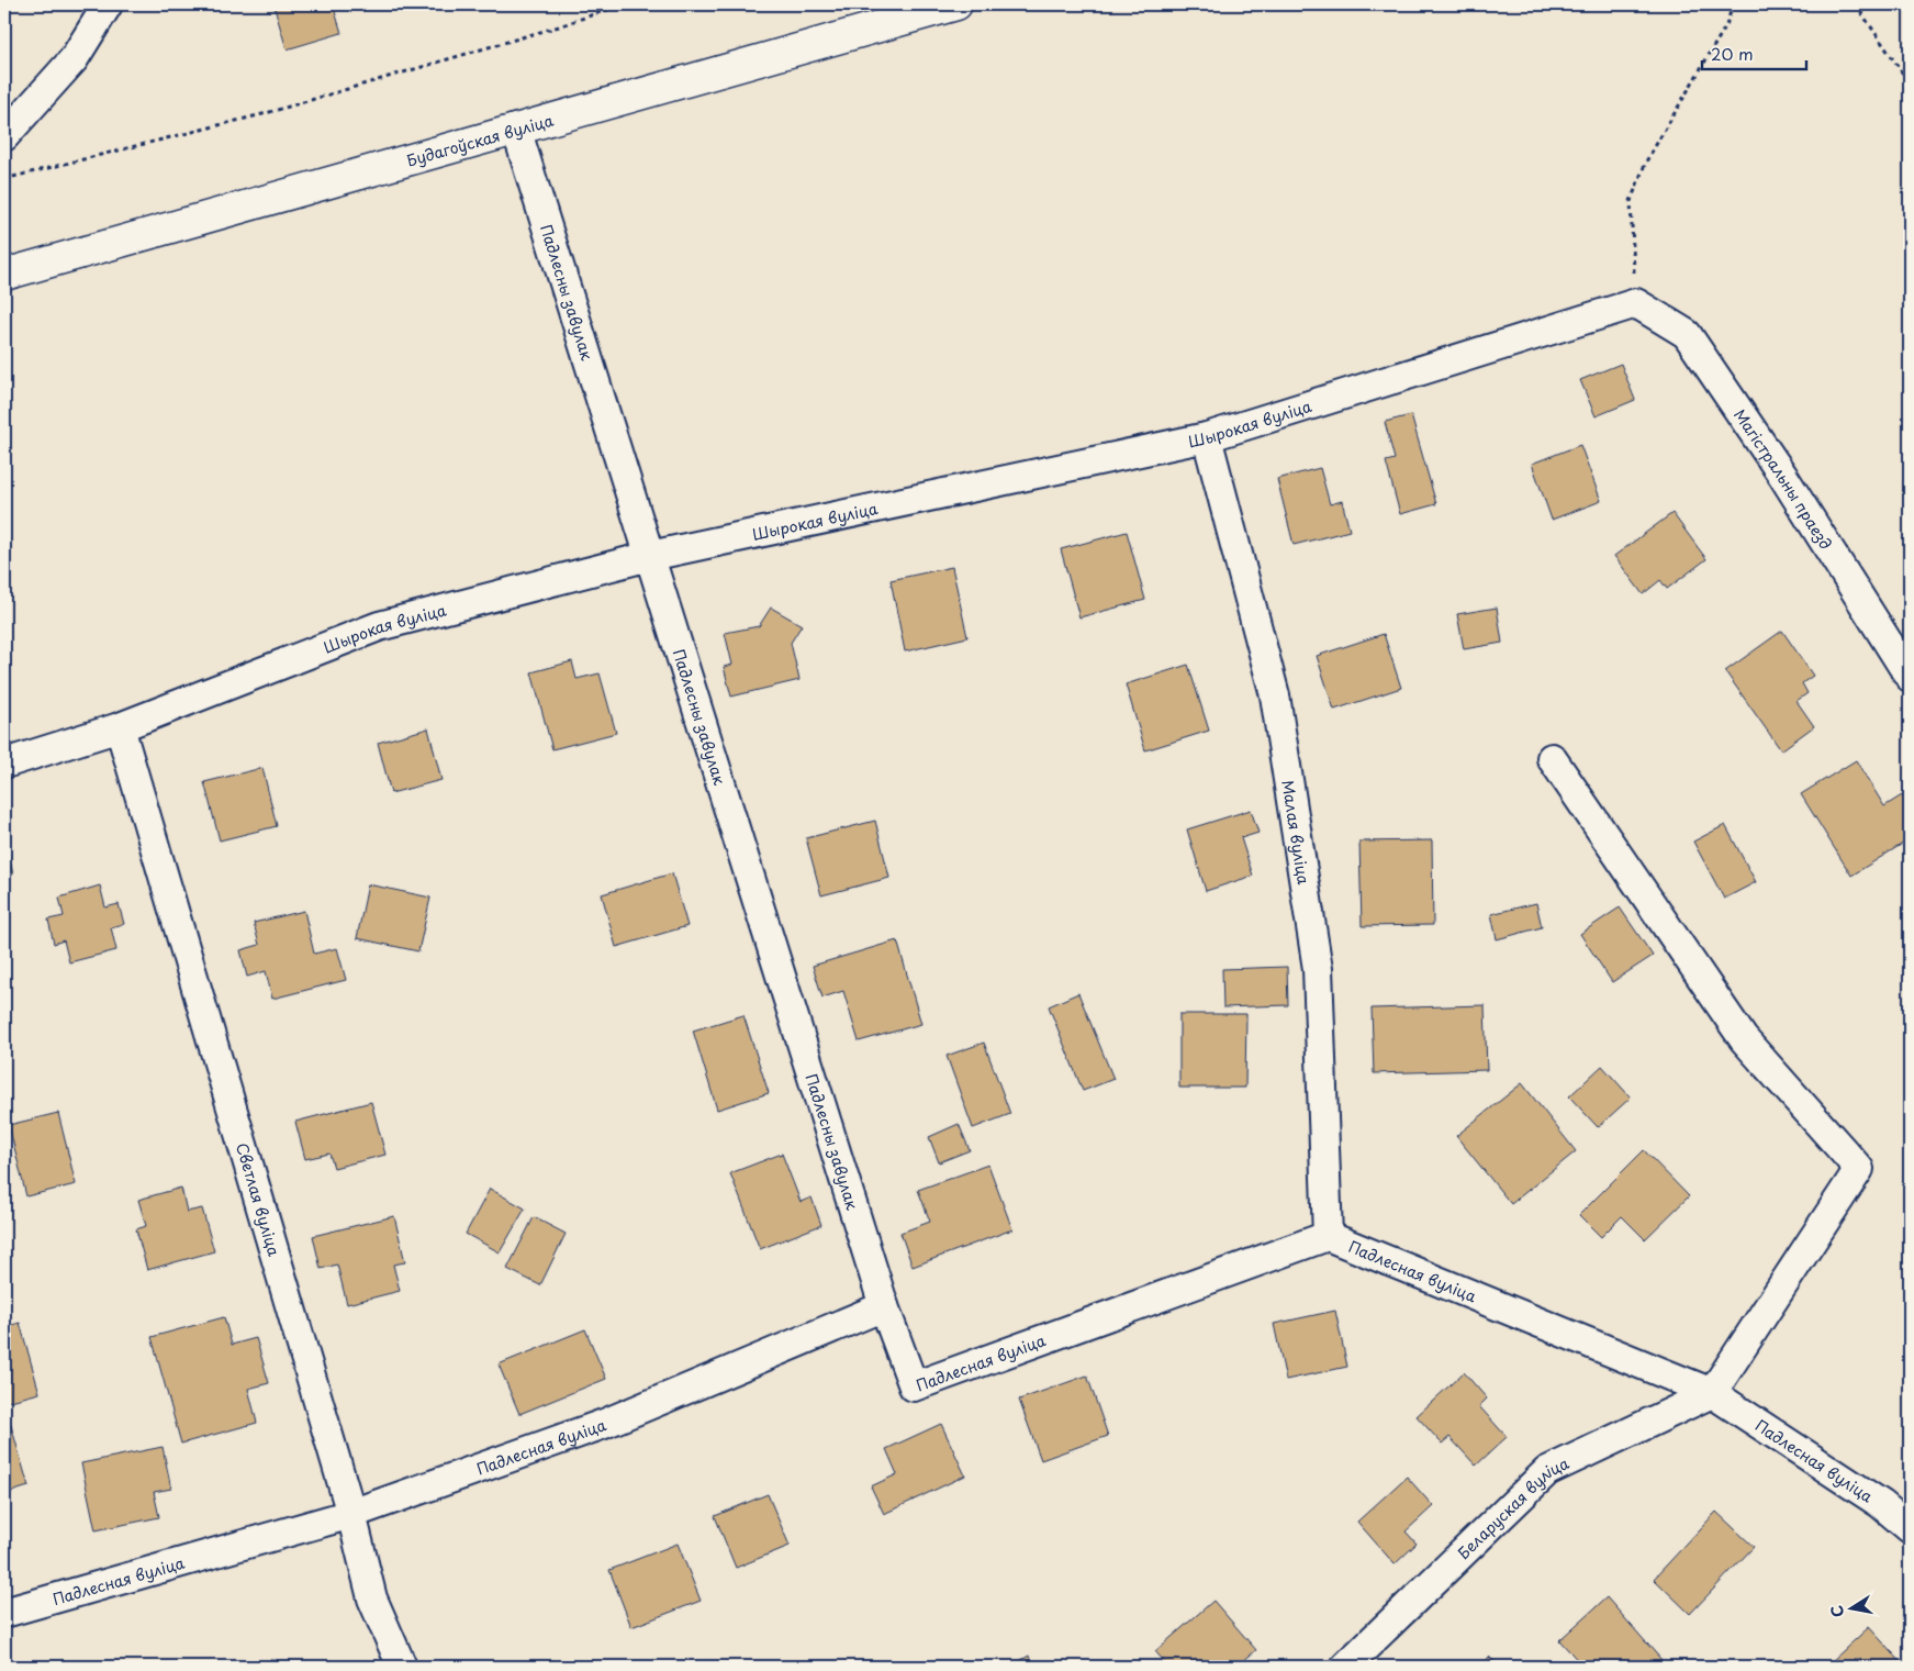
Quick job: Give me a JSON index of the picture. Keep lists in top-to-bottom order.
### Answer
{
  "streets": {
    "street": [
      "Будагоўская вуліца",
      "Падлесны завулак",
      "Шырокая вуліца",
      "Магістральны праезд",
      "Малая вуліца",
      "Светлая вуліца",
      "Падлесная вуліца",
      "Беларуская вуліца"
    ]
  },
  "crossings": [
    ["Будагоўская вуліца", "Падлесны завулак"],
    ["Падлесны завулак", "Шырокая вуліца"],
    ["Падлесны завулак", "Падлесная вуліца"],
    ["Шырокая вуліца", "Магістральны праезд"],
    ["Шырокая вуліца", "Малая вуліца"],
    ["Шырокая вуліца", "Светлая вуліца"],
    ["Малая вуліца", "Падлесная вуліца"],
    ["Светлая вуліца", "Падлесная вуліца"],
    ["Падлесная вуліца", "Беларуская вуліца"]
  ],
  "scale_bar": "20 m",
  "north": "left"
}
